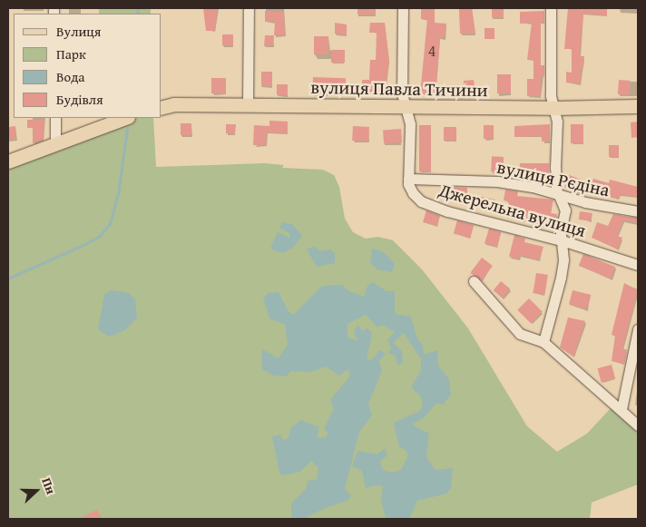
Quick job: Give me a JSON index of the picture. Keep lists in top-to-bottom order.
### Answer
{
  "streets": {
    "main road": ["вулиця Павла Тичини"],
    "street": ["вулиця Рєдіна", "Джерельна вулиця"]
  },
  "crossings": [
    ["вулиця Рєдіна", "Джерельна вулиця"]
  ],
  "house_numbers": ["4"],
  "legend": [
    "Вулиця",
    "Парк",
    "Вода",
    "Будівля"
  ],
  "north": "right"
}
